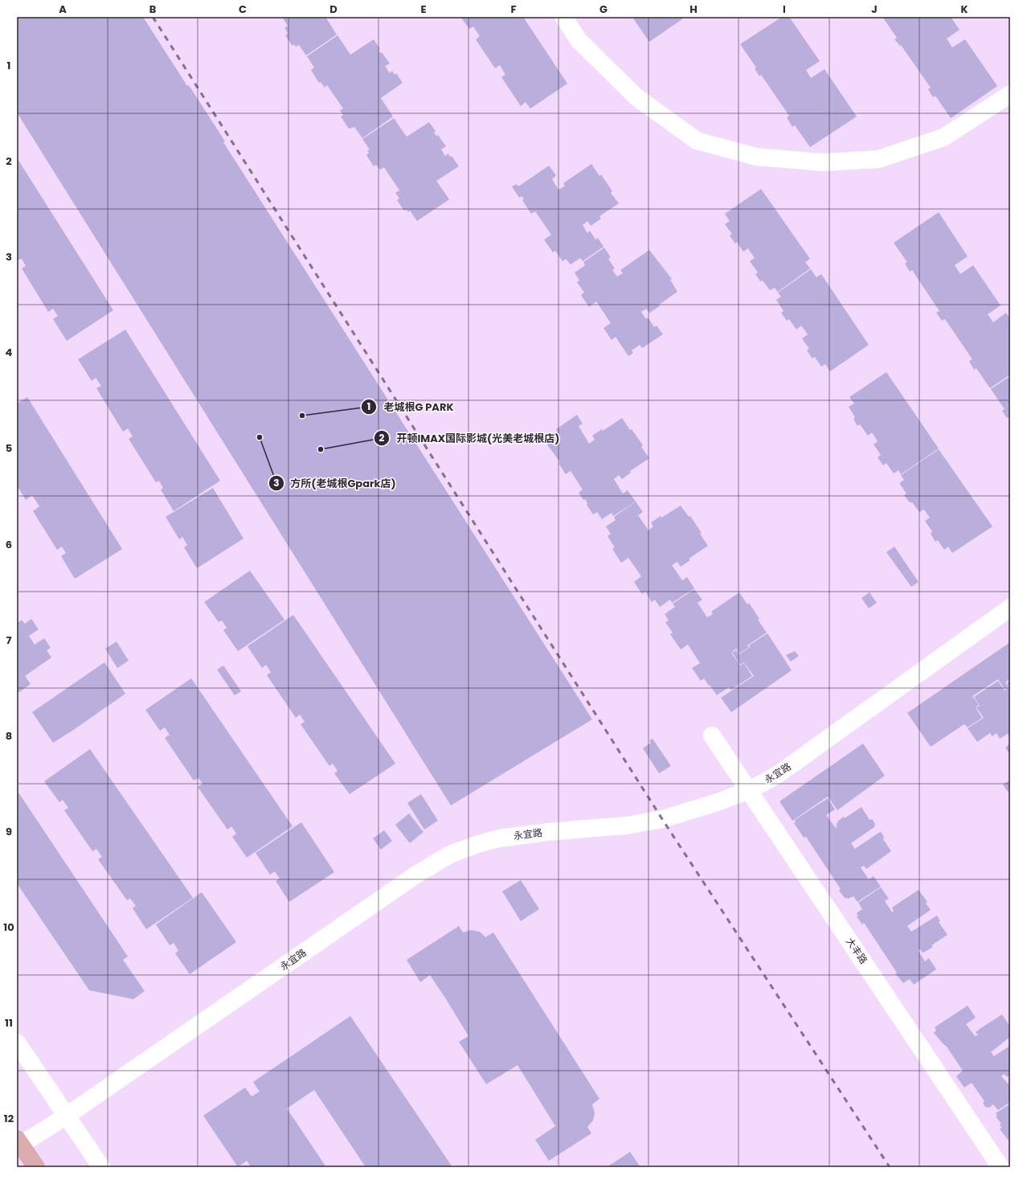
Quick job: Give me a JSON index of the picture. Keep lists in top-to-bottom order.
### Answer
{
  "streets": {
    "street": ["永宜路", "大丰路"]
  },
  "crossings": [
    ["永宜路", "大丰路"]
  ],
  "places": ["老城根G PARK", "方所(老城根Gpark店)", "开顿IMAX国际影城(光美老城根店)"],
  "grid": {
    "columns": [
      "A",
      "B",
      "C",
      "D",
      "E",
      "F",
      "G",
      "H",
      "I",
      "J",
      "K"
    ],
    "rows": [
      "1",
      "2",
      "3",
      "4",
      "5",
      "6",
      "7",
      "8",
      "9",
      "10",
      "11",
      "12"
    ]
  }
}
